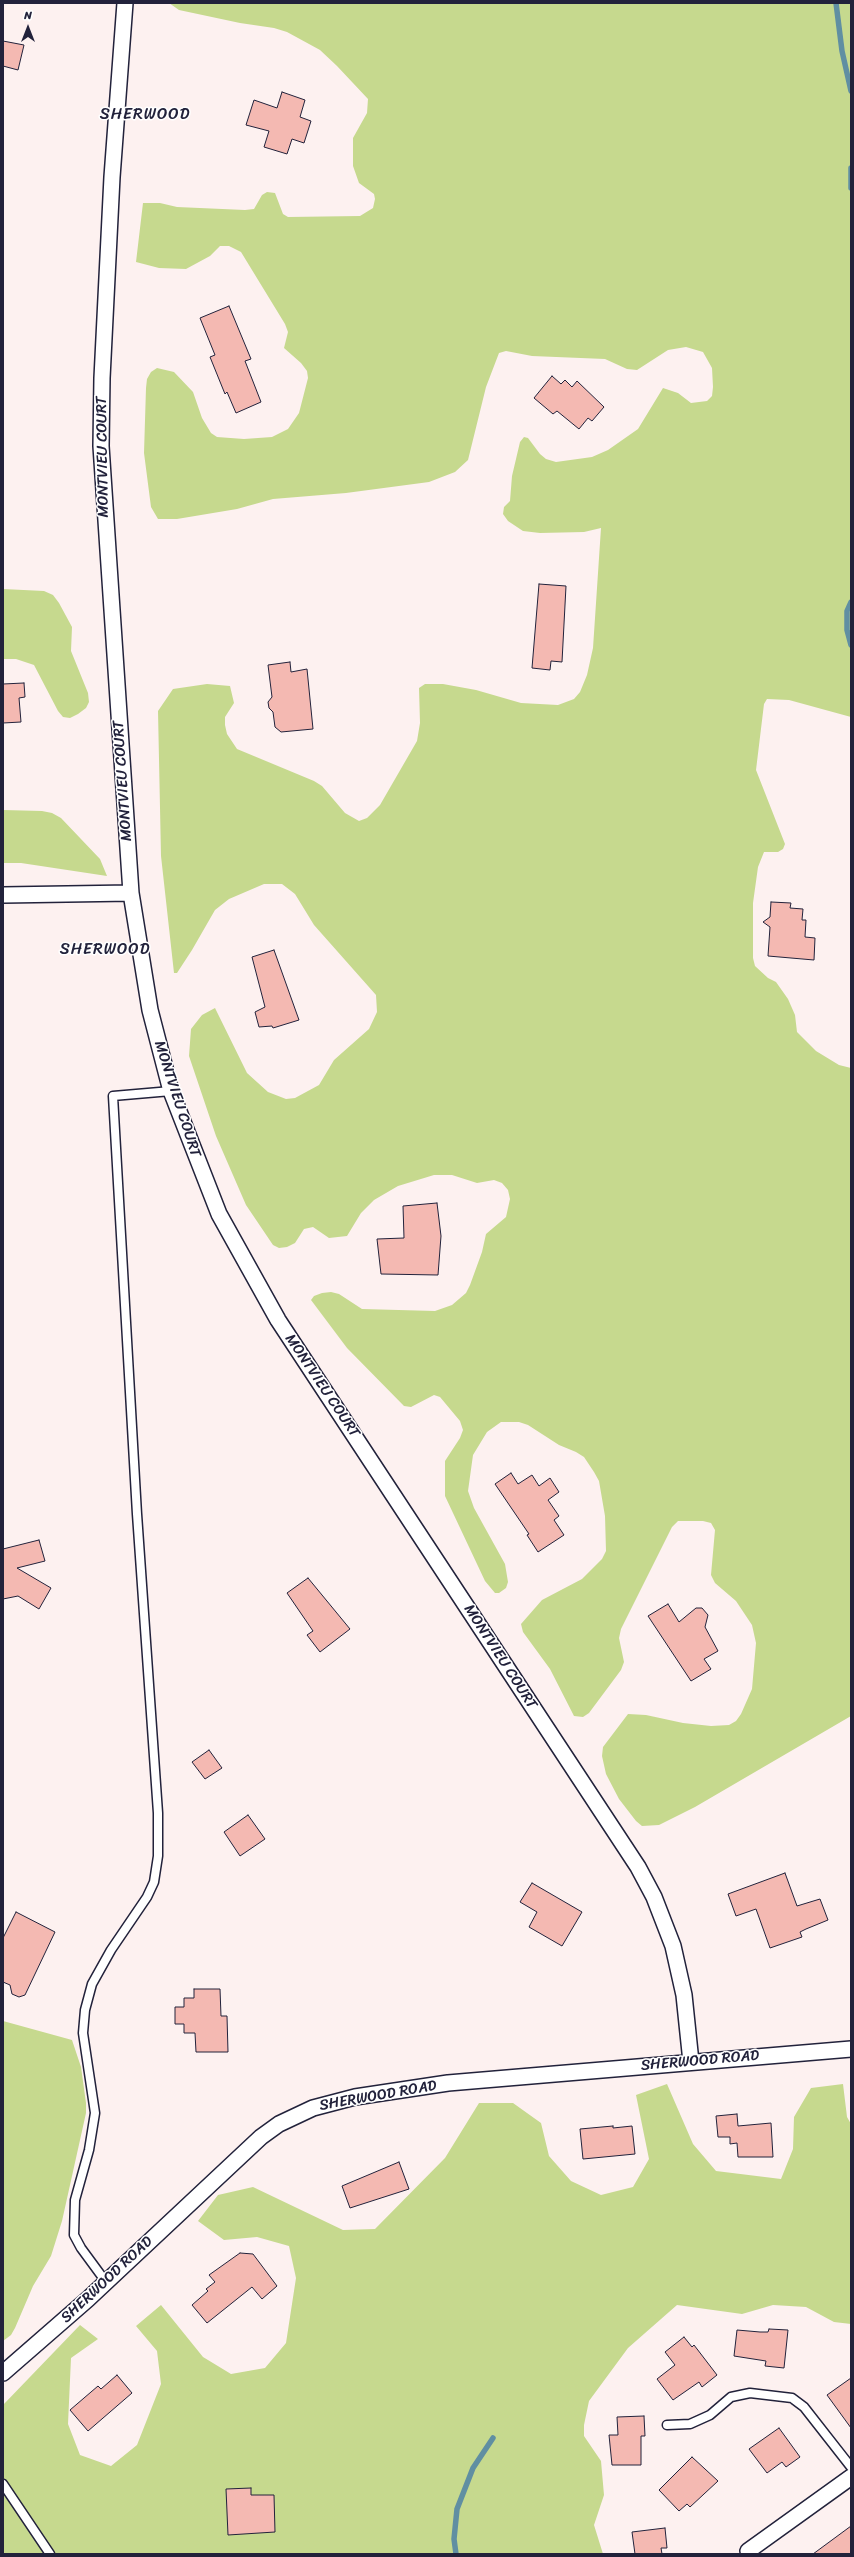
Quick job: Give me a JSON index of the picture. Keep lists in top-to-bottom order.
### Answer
{
  "streets": {
    "street": ["MONTVIEU COURT", "SHERWOOD ROAD"]
  },
  "crossings": [
    ["MONTVIEU COURT", "SHERWOOD ROAD"]
  ],
  "districts": ["SHERWOOD", "SHERWOOD"],
  "north": "top"
}
